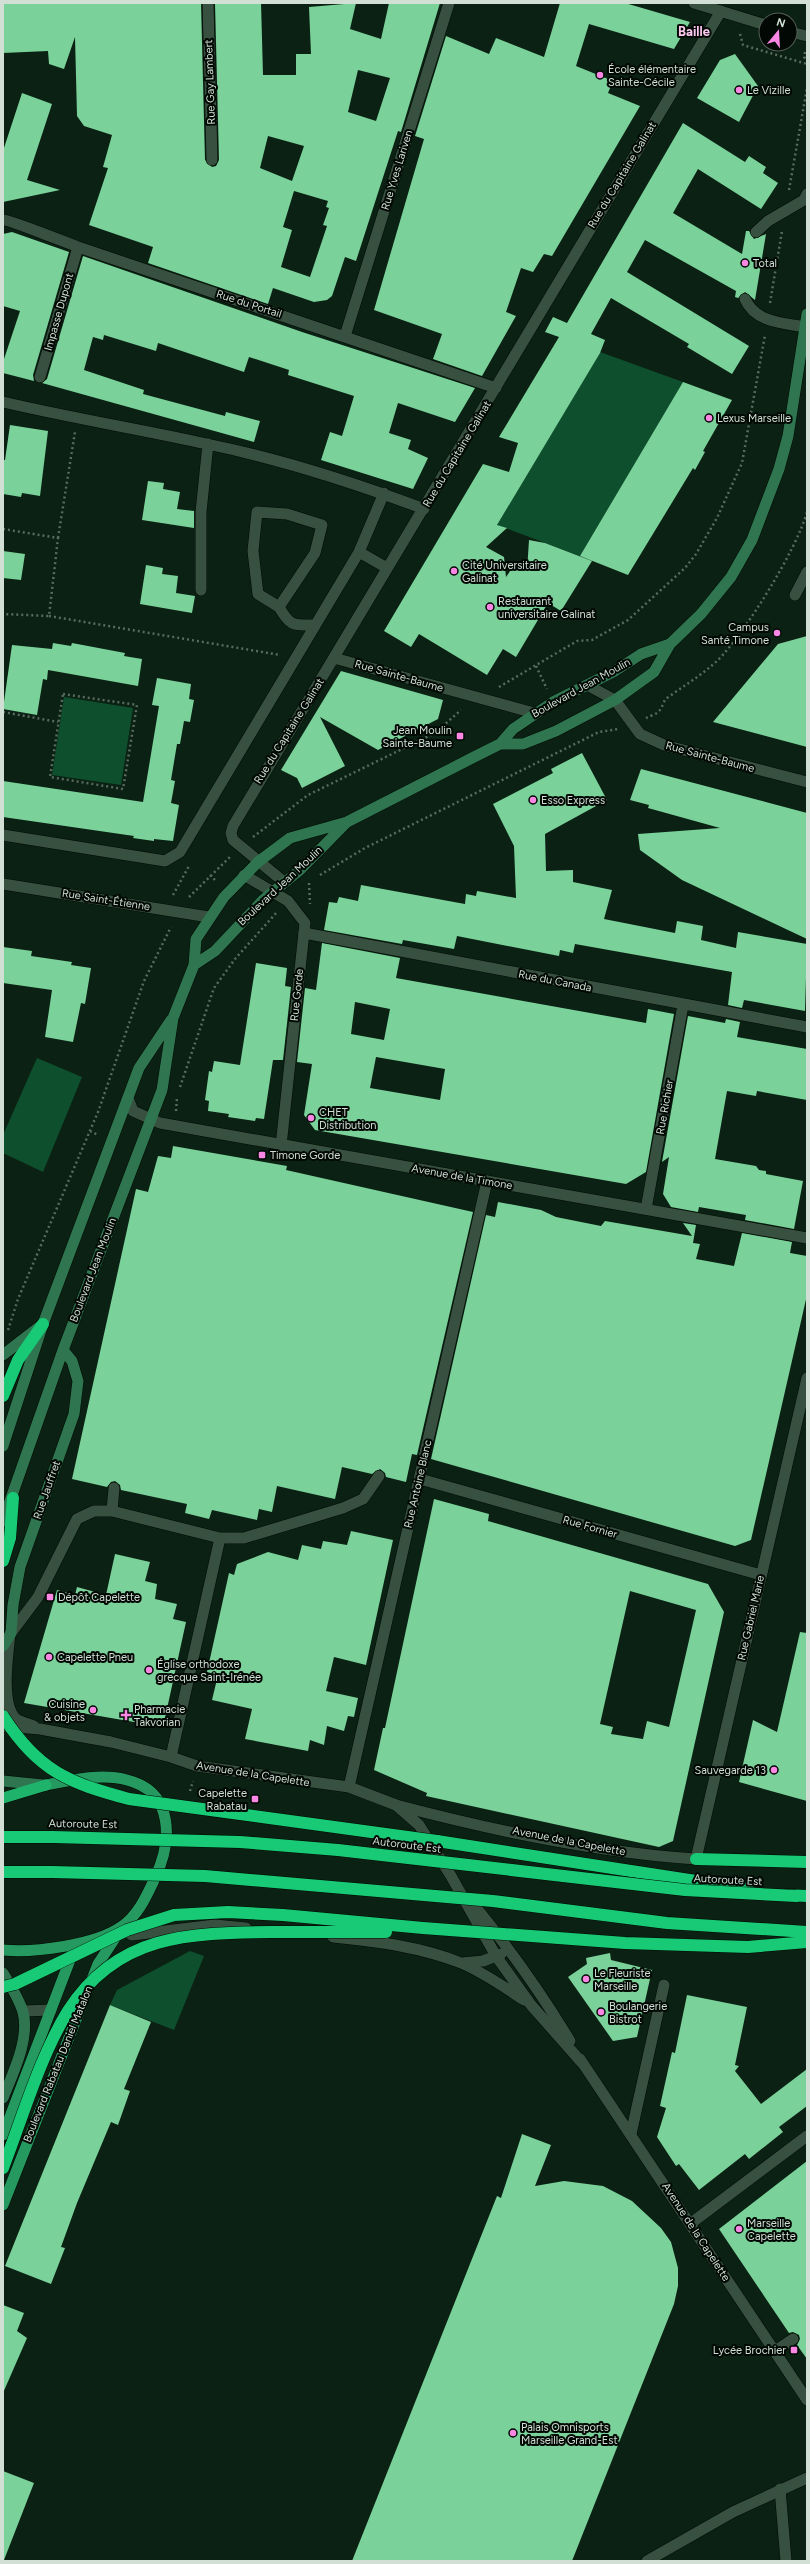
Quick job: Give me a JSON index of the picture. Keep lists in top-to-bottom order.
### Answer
{
  "streets": {
    "highway": ["Autoroute Est"],
    "main road": ["Boulevard Jean Moulin", "Rue Jauffret", "Boulevard Rabatau Daniel Matalon"],
    "street": [
      "Rue Gay Lambert",
      "Rue Yves Lariven",
      "Rue du Capitaine Galinat",
      "Rue du Portail",
      "Impasse Dupont",
      "Rue Sainte-Baume",
      "Rue Saint-Étienne",
      "Rue du Canada",
      "Rue Gorde",
      "Rue Richier",
      "Avenue de la Timone",
      "Rue Antoine Blanc",
      "Rue Fornier",
      "Rue Gabriel Marie",
      "Avenue de la Capelette"
    ]
  },
  "crossings": [
    ["Rue Yves Lariven", "Rue du Portail"],
    ["Rue du Capitaine Galinat", "Rue du Portail"],
    ["Rue du Capitaine Galinat", "Rue Sainte-Baume"],
    ["Rue du Capitaine Galinat", "Boulevard Jean Moulin"],
    ["Rue du Portail", "Impasse Dupont"],
    ["Rue Sainte-Baume", "Boulevard Jean Moulin"],
    ["Boulevard Jean Moulin", "Rue Saint-Étienne"],
    ["Boulevard Jean Moulin", "Rue Gorde"],
    ["Boulevard Jean Moulin", "Avenue de la Timone"],
    ["Boulevard Jean Moulin", "Rue Jauffret"],
    ["Rue du Canada", "Rue Gorde"],
    ["Rue du Canada", "Rue Richier"],
    ["Rue Gorde", "Avenue de la Timone"],
    ["Rue Richier", "Avenue de la Timone"],
    ["Avenue de la Timone", "Rue Antoine Blanc"],
    ["Rue Antoine Blanc", "Rue Fornier"],
    ["Rue Antoine Blanc", "Avenue de la Capelette"],
    ["Rue Jauffret", "Avenue de la Capelette"],
    ["Rue Fornier", "Rue Gabriel Marie"],
    ["Rue Gabriel Marie", "Avenue de la Capelette"]
  ],
  "districts": ["Baille"],
  "places": {
    "other": [
      "École élémentaire Sainte-Cécile",
      "Le Vizille",
      "Total",
      "Lexus Marseille",
      "Cité Universitaire Galinat",
      "Restaurant universitaire Galinat",
      "Campus Santé Timone",
      "Esso Express",
      "CHET Distribution",
      "Capelette Pneu",
      "Église orthodoxe grecque Saint-Irénée",
      "Cuisine & objets",
      "Sauvegarde 13",
      "Le Fleuriste Marseille",
      "Boulangerie Bistrot",
      "Marseille Capelette",
      "Palais Omnisports Marseille Grand-Est"
    ],
    "transit": [
      "Jean Moulin Sainte-Baume",
      "Timone Gorde",
      "Dépôt Capelette",
      "Capelette Rabatau",
      "Lycée Brochier"
    ],
    "health": ["Pharmacie Takvorian"]
  },
  "north": "top"
}
